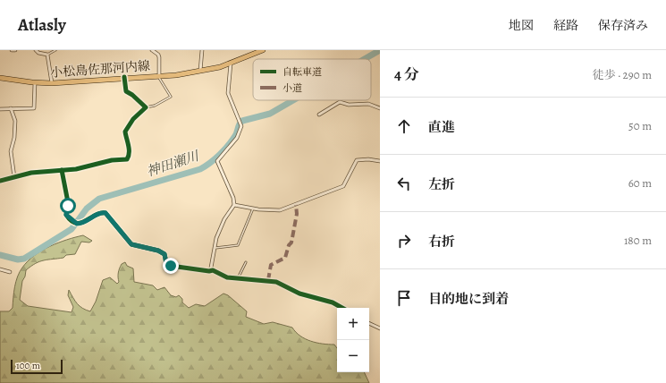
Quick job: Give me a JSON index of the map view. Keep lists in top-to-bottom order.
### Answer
{
  "streets": {
    "main road": ["小松島佐那河内線"]
  },
  "water": ["神田瀬川"],
  "legend": ["自転車道", "小道"],
  "scale_bar": "100 m",
  "page": {
    "header": "Atlasly",
    "nav": ["地図", "経路", "保存済み"],
    "heading": ["4 分", "徒歩 · 290 m"],
    "list": [
      ["直進", "50 m"],
      ["左折", "60 m"],
      ["右折", "180 m"],
      "目的地に到着"
    ],
    "map_buttons": ["+", "−"],
    "scale": "100 m"
  }
}
